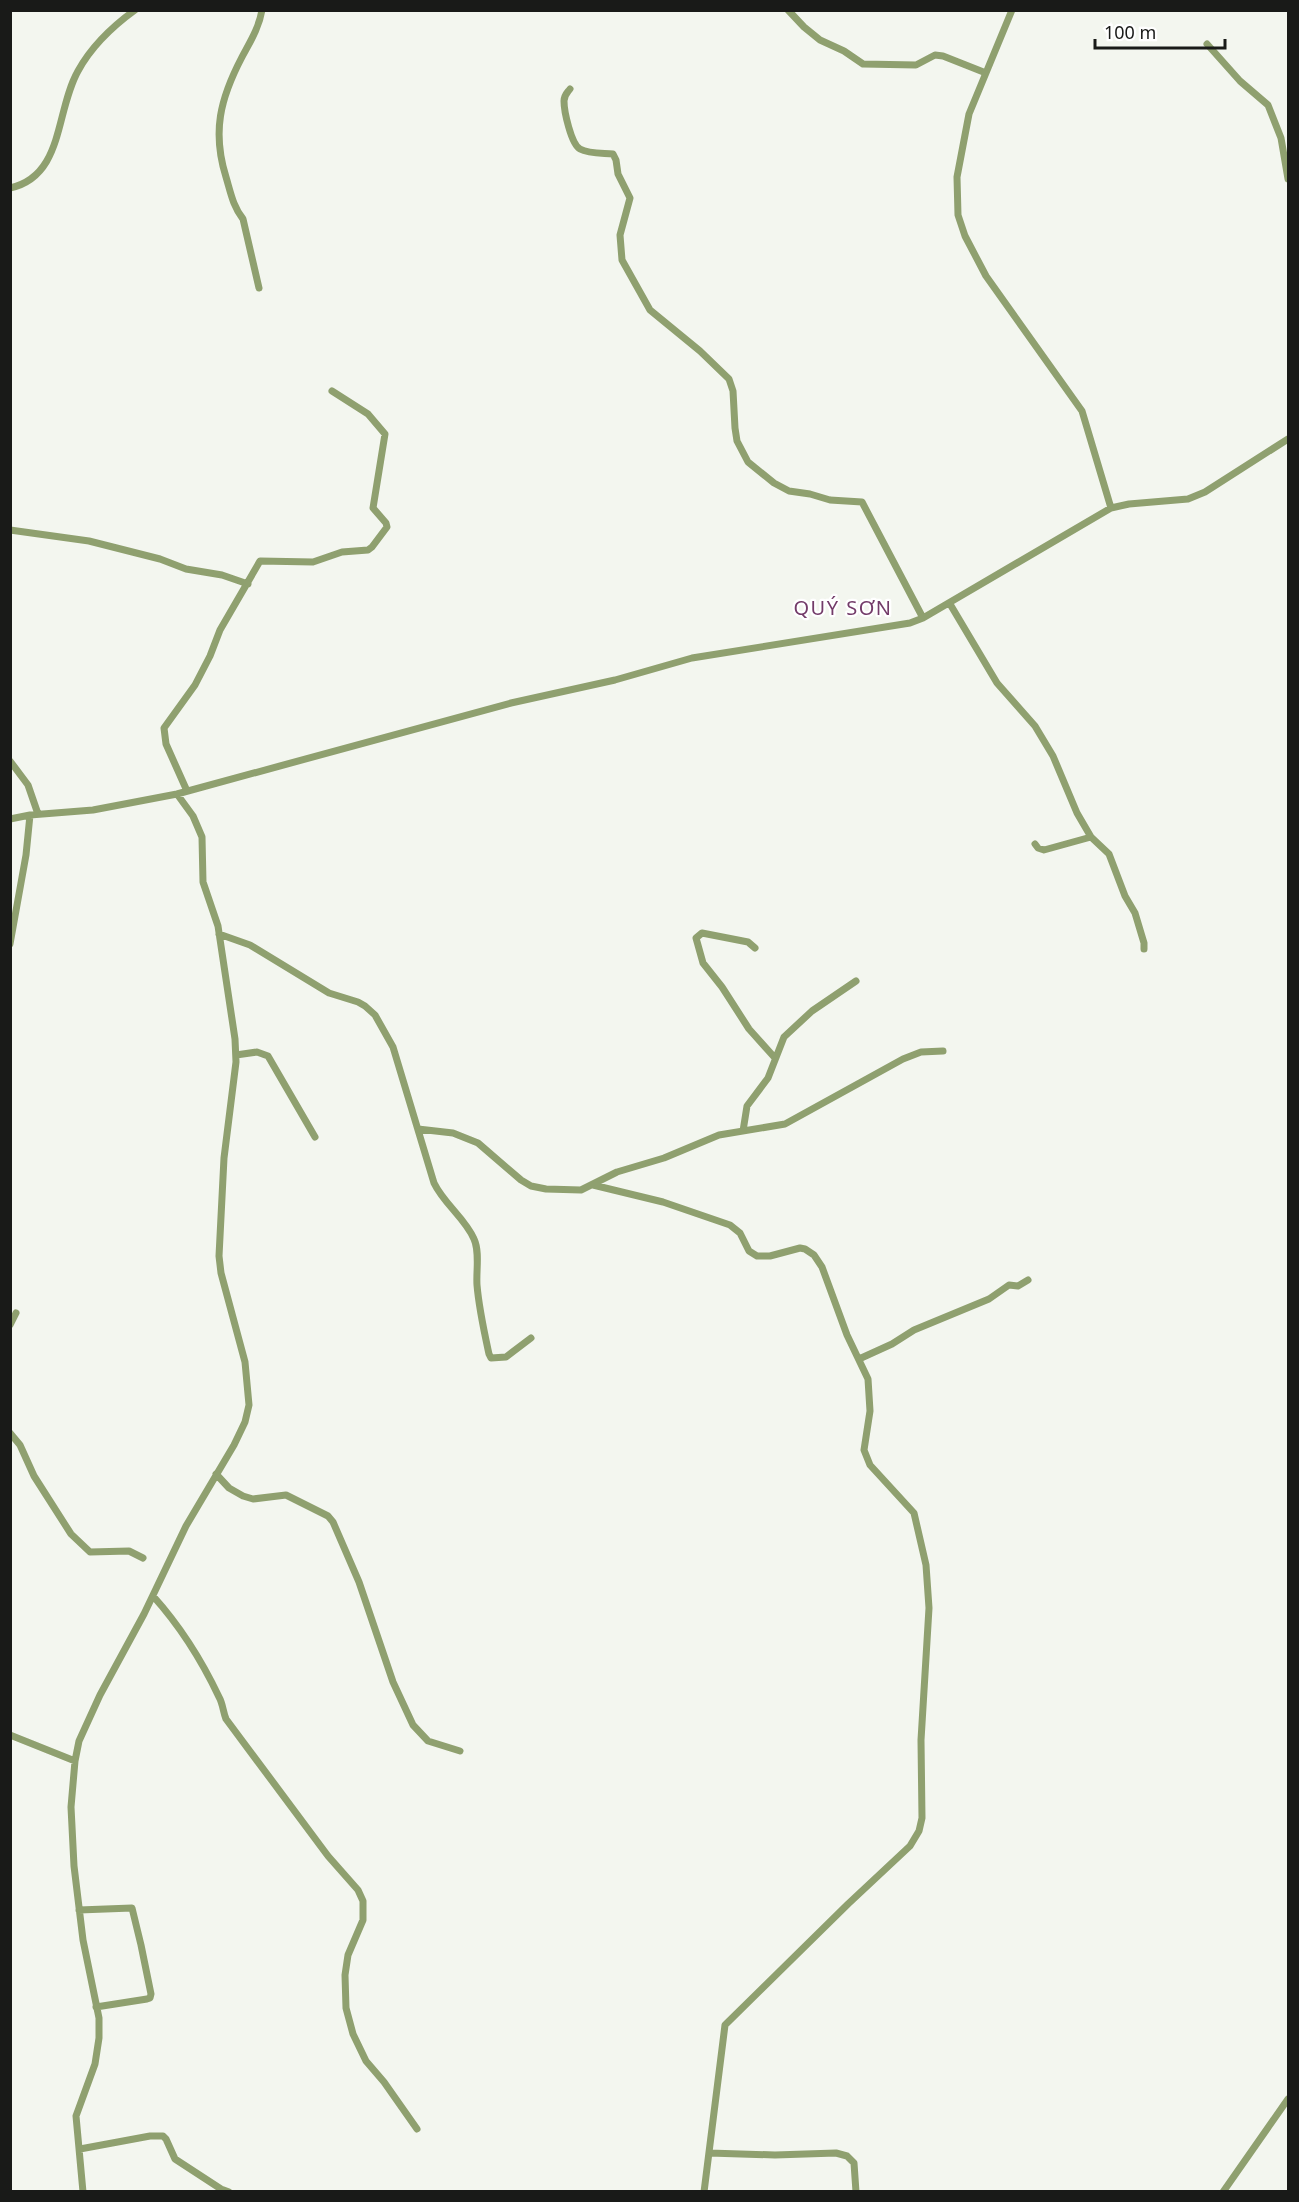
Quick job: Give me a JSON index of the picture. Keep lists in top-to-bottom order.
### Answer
{
  "districts": ["QUÝ SƠN"],
  "scale_bar": "100 m"
}
